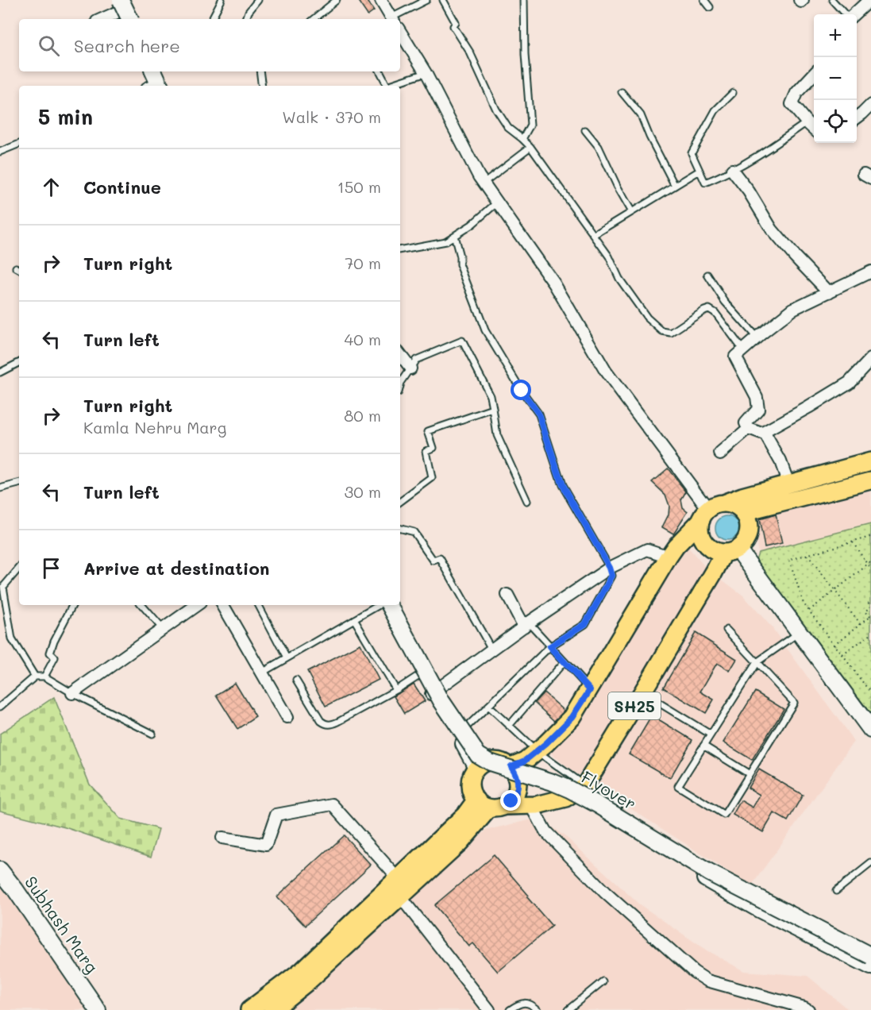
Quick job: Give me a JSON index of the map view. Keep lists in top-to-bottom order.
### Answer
{
  "streets": {
    "main road": ["SH25", "Flyover", "Subhash Marg"]
  },
  "page": {
    "map_buttons": ["+", "−"],
    "search": "Search here",
    "heading": ["5 min", "Walk · 370 m"],
    "list": [
      ["Continue", "150 m"],
      ["Turn right", "70 m"],
      ["Turn left", "40 m"],
      ["Turn right", "Kamla Nehru Marg", "80 m"],
      ["Turn left", "30 m"],
      "Arrive at destination"
    ]
  }
}
